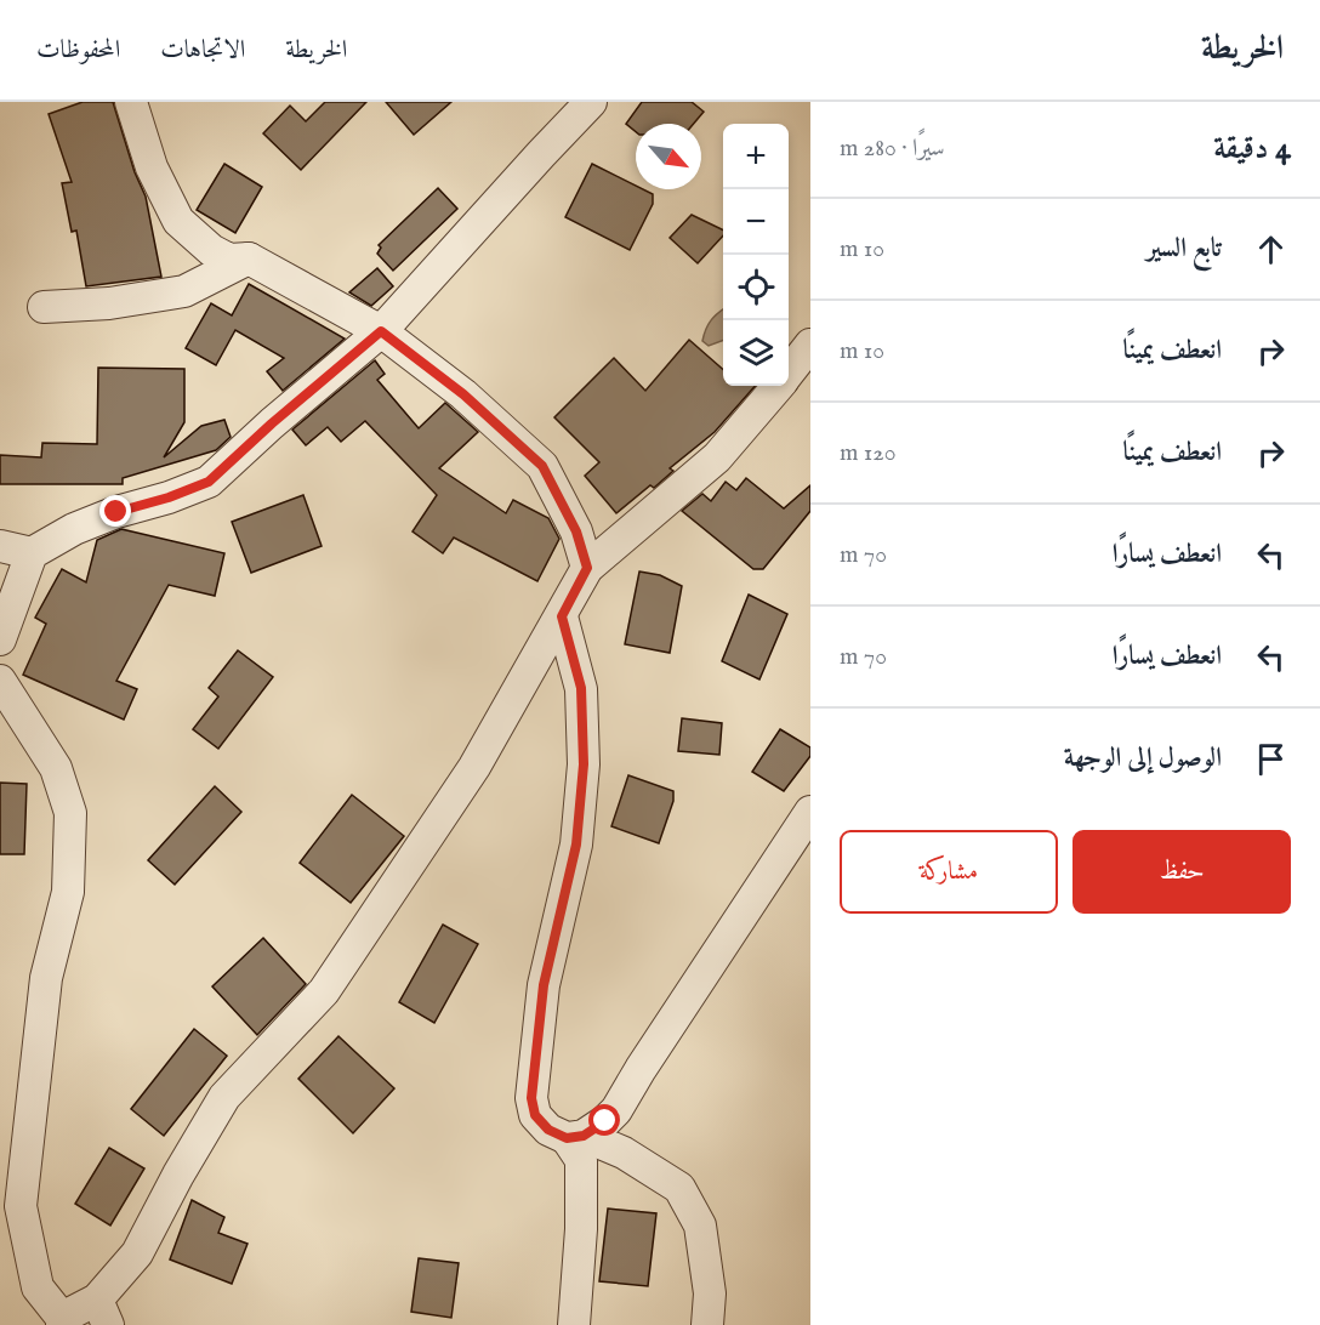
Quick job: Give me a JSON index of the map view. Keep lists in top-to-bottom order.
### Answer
{
  "north": "bottom right",
  "page": {
    "header": "الخريطة",
    "nav": ["الخريطة", "الاتجاهات", "المحفوظات"],
    "heading": ["4 دقيقة", "سيرًا · 280 m"],
    "map_buttons": ["+", "−"],
    "list": [
      ["تابع السير", "10 m"],
      ["انعطف يمينًا", "10 m"],
      ["انعطف يمينًا", "120 m"],
      ["انعطف يسارًا", "70 m"],
      ["انعطف يسارًا", "70 m"],
      "الوصول إلى الوجهة"
    ],
    "buttons": ["حفظ", "مشاركة"]
  }
}
